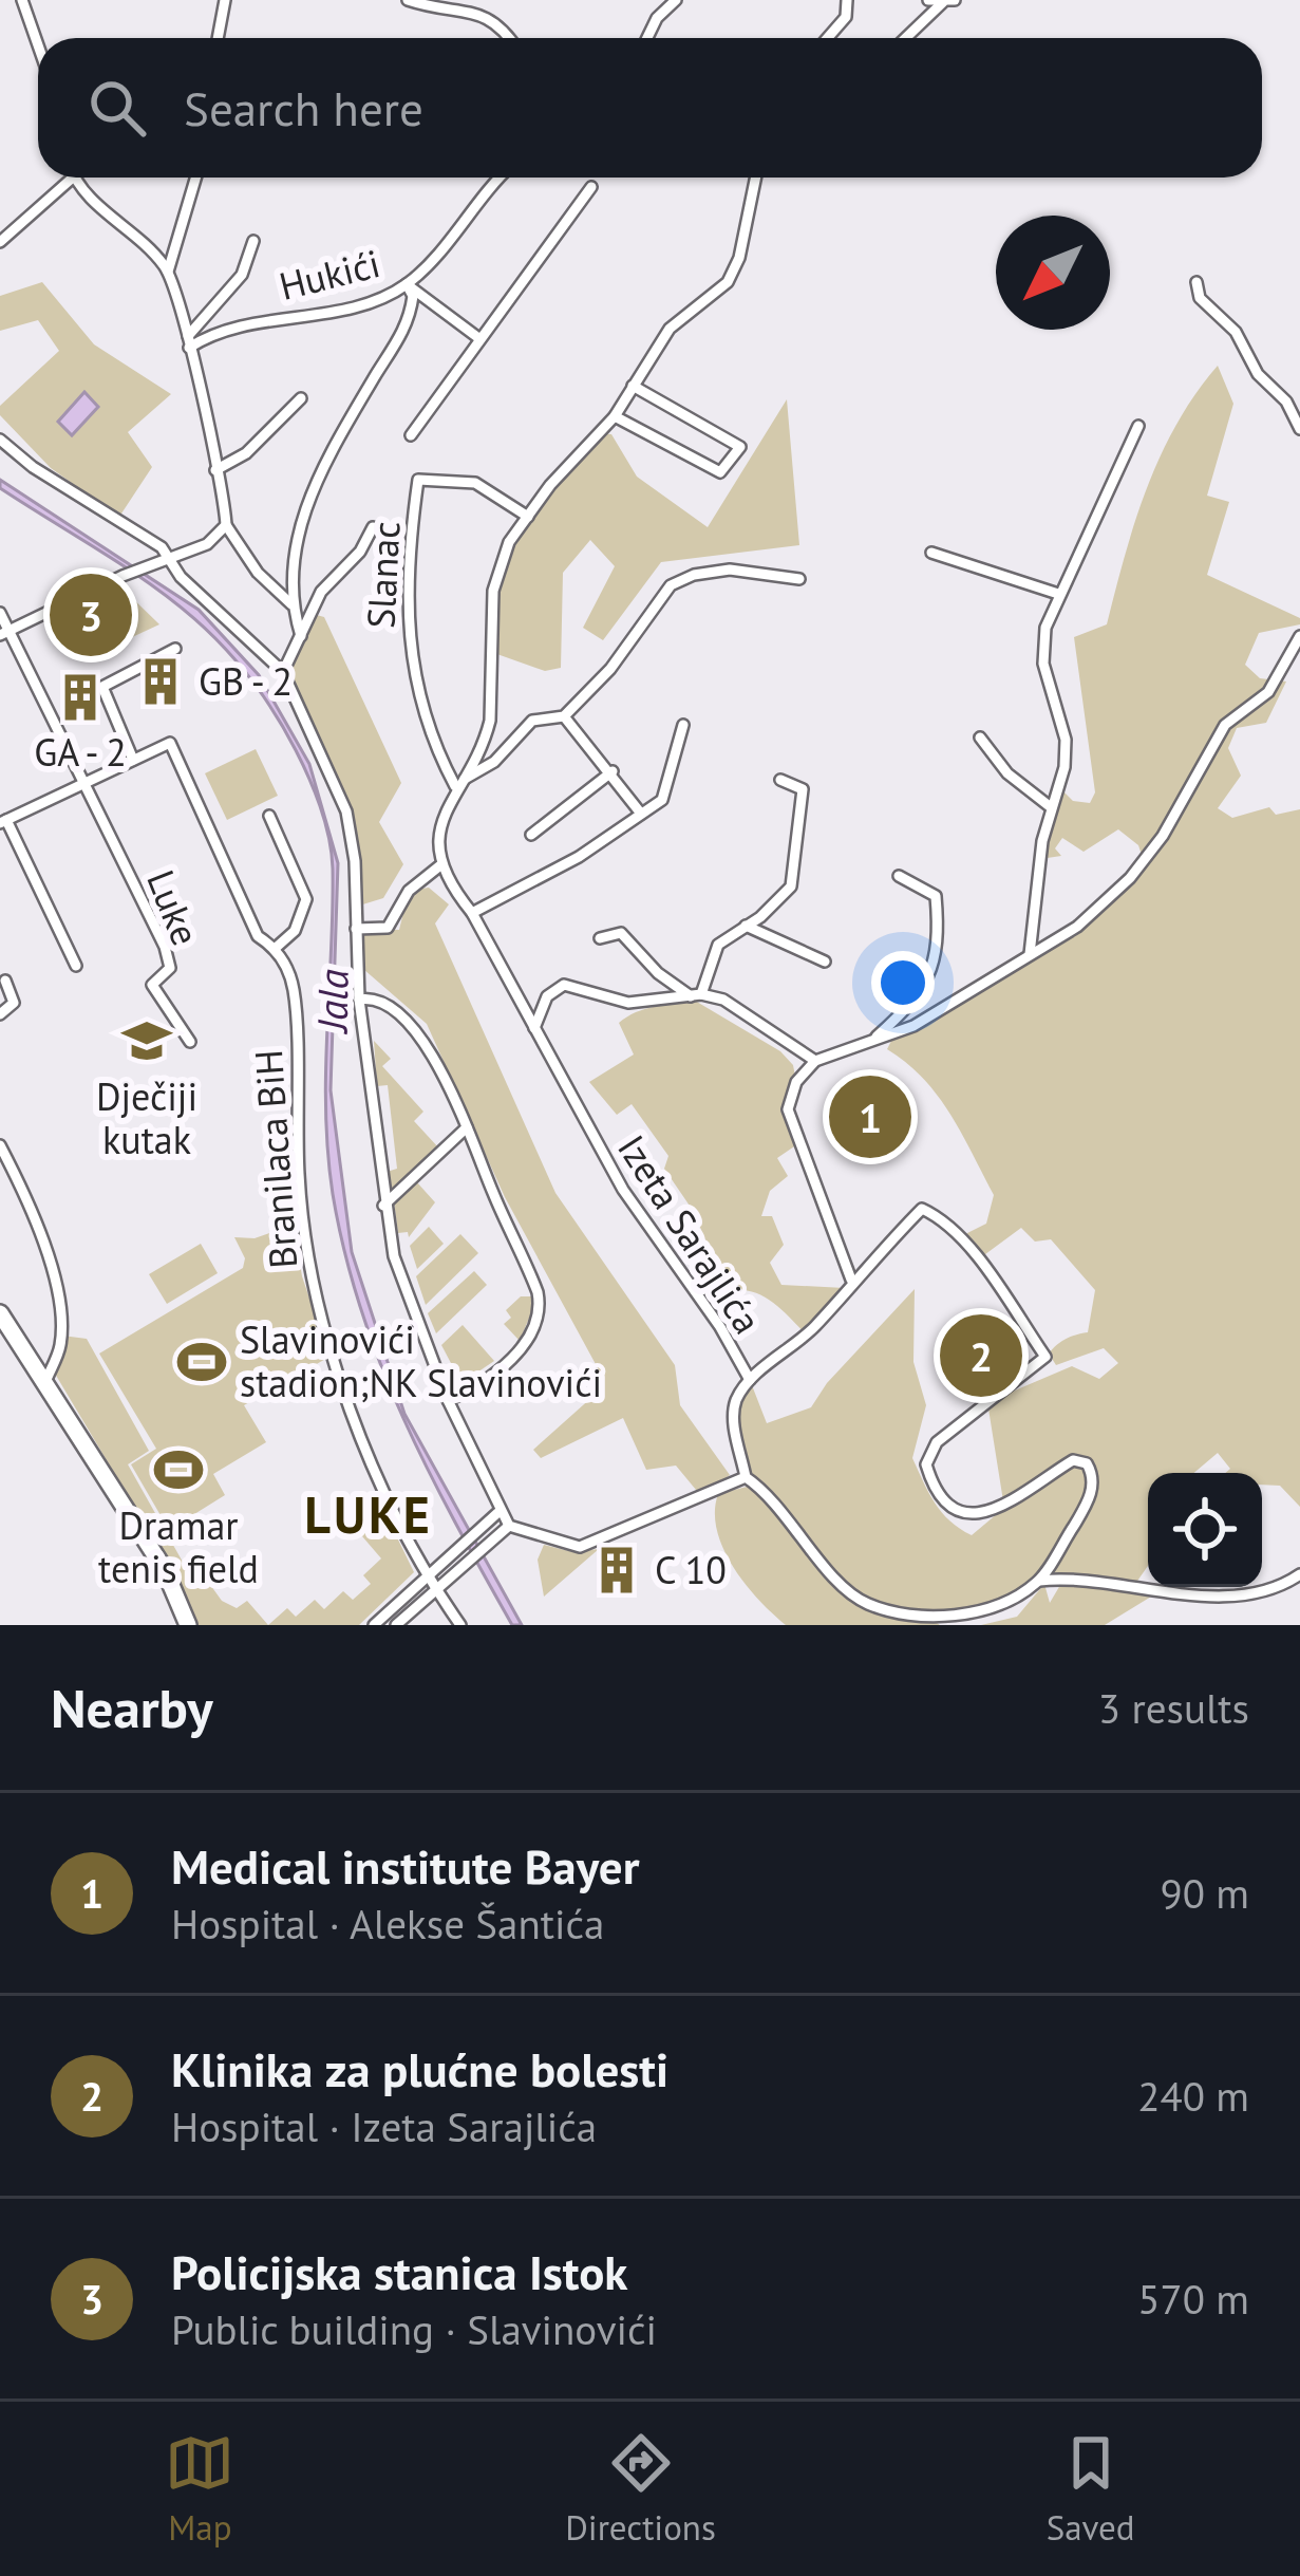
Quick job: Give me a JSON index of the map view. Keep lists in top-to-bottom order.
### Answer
{
  "streets": {
    "street": [
      "Hukići",
      "Slanac",
      "Luke",
      "Branilaca BiH",
      "Izeta Sarajlića"
    ]
  },
  "districts": ["LUKE"],
  "water": ["Jala"],
  "places": {
    "building": ["GB - 2", "GA - 2", "C 10"],
    "school or university": ["Dječiji kutak"],
    "sports": ["Slavinovići stadion;NK Slavinovići", "Dramar tenis field"]
  },
  "north": "bottom left",
  "page": {
    "search": "Search here",
    "pins": ["3", "1", "2"],
    "heading": ["Nearby", "3 results"],
    "list": [
      {
        "mark": "1",
        "name": "Medical institute Bayer",
        "note": "Hospital · Alekse Šantića",
        "value": "90 m"
      },
      {
        "mark": "2",
        "name": "Klinika za plućne bolesti",
        "note": "Hospital · Izeta Sarajlića",
        "value": "240 m"
      },
      {
        "mark": "3",
        "name": "Policijska stanica Istok",
        "note": "Public building · Slavinovići",
        "value": "570 m"
      }
    ],
    "nav": ["Map", "Directions", "Saved"]
  }
}
